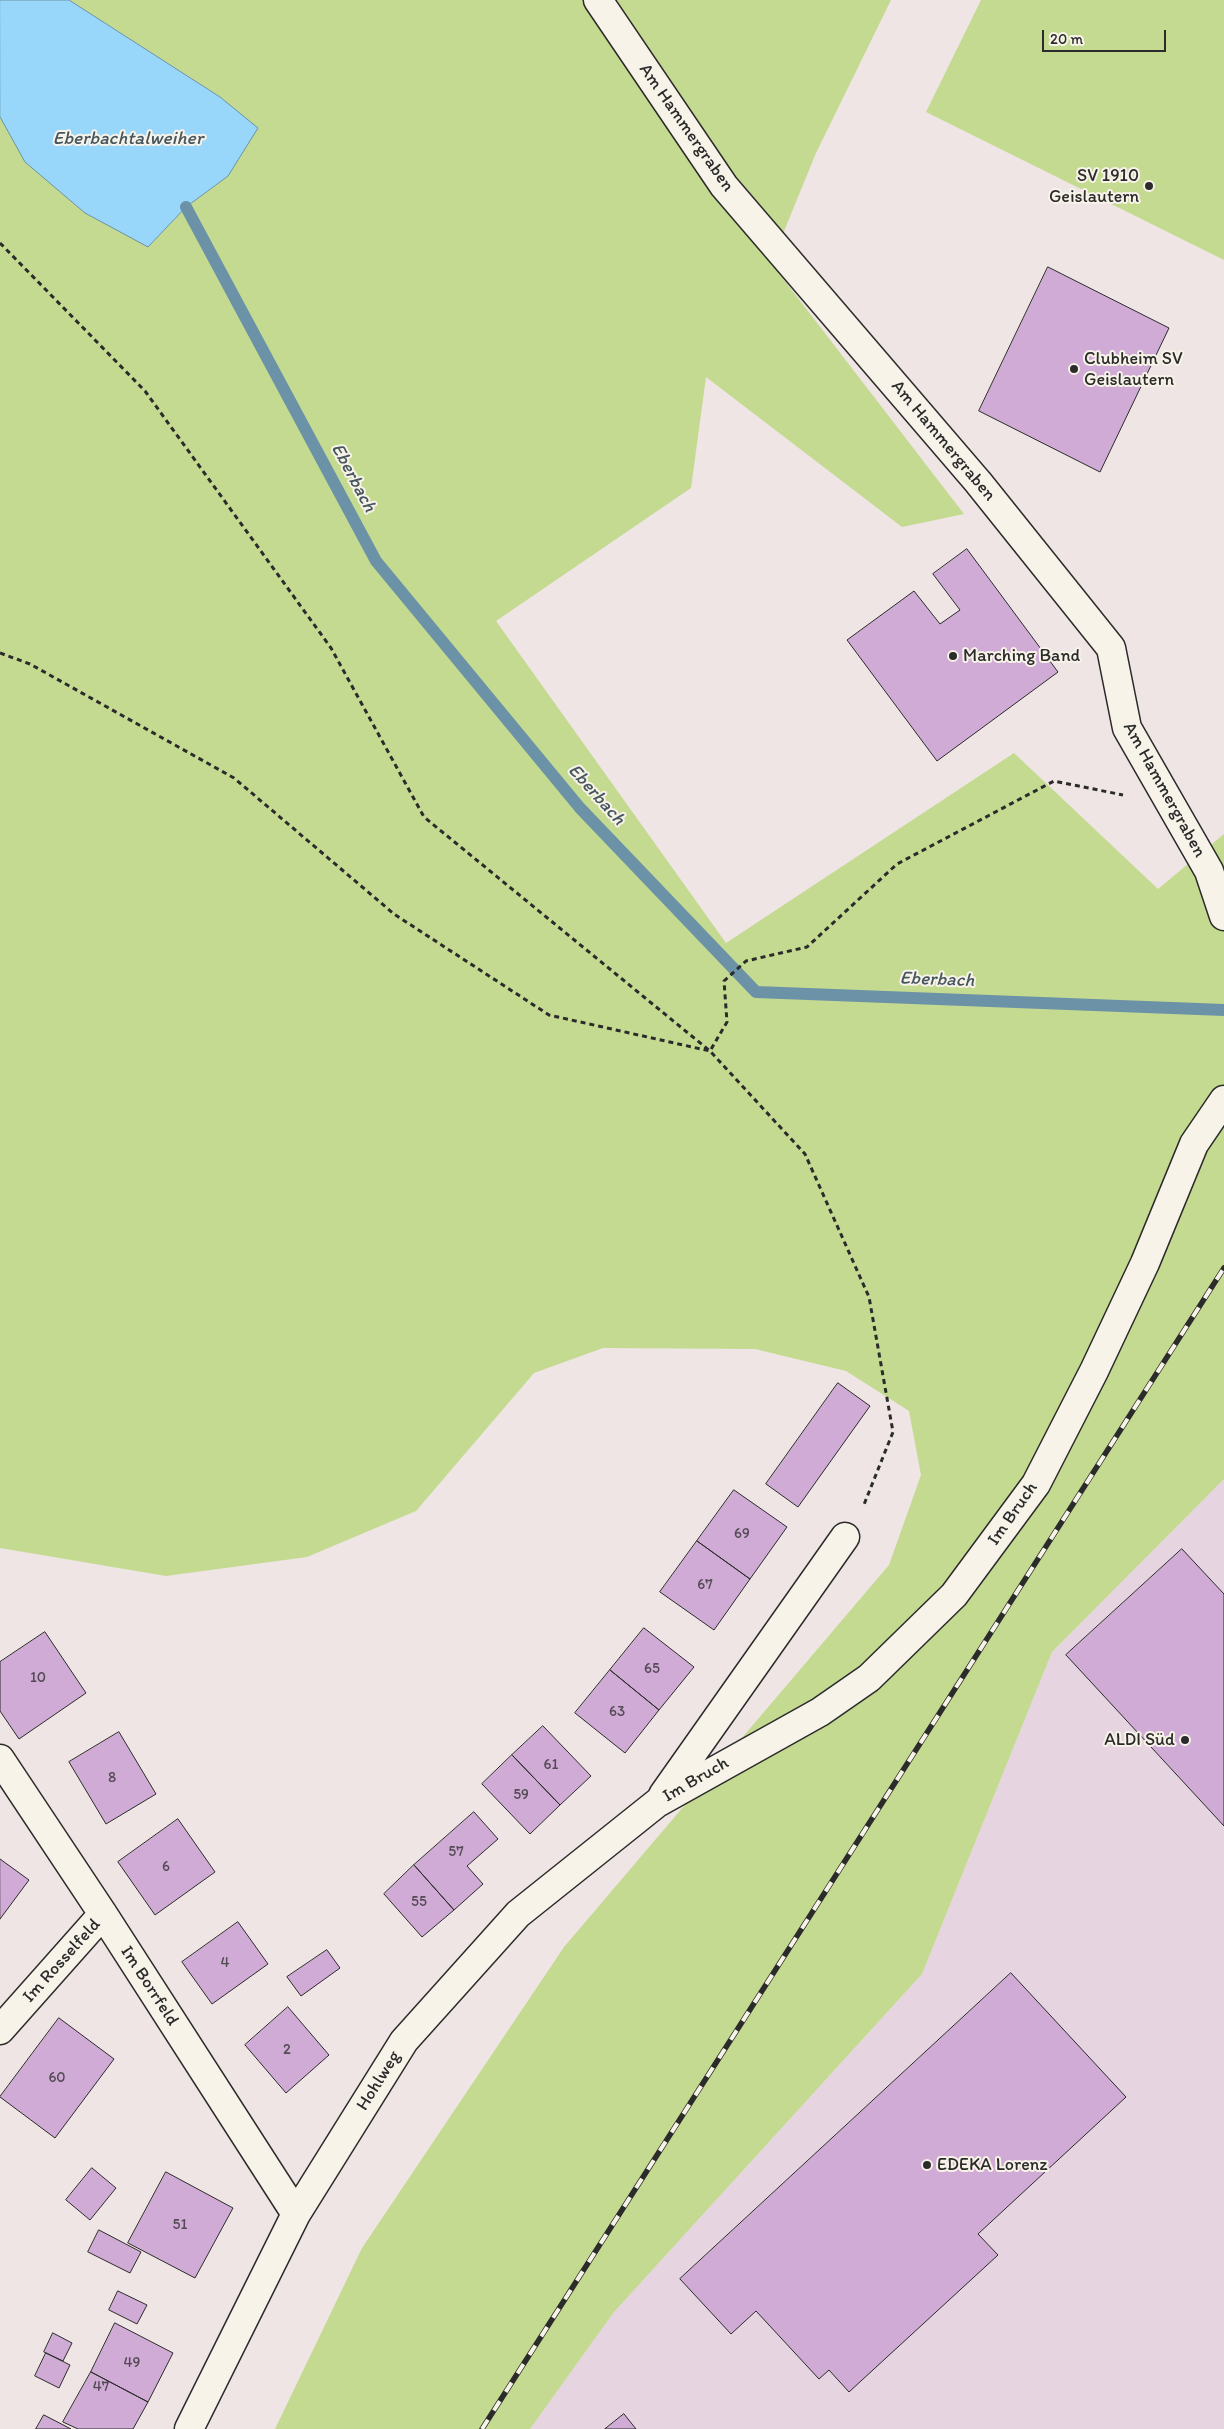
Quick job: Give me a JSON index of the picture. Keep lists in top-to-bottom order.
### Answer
{
  "streets": {
    "street": [
      "Am Hammergraben",
      "Im Bruch",
      "Im Rosselfeld",
      "Im Borrfeld",
      "Hohlweg"
    ]
  },
  "crossings": [
    ["Im Bruch", "Hohlweg"],
    ["Im Rosselfeld", "Im Borrfeld"],
    ["Im Borrfeld", "Hohlweg"]
  ],
  "water": ["Eberbachtalweiher", "Eberbach"],
  "places": [
    "SV 1910 Geislautern",
    "Clubheim SV Geislautern",
    "Marching Band",
    "ALDI Süd",
    "EDEKA Lorenz"
  ],
  "house_numbers": [
    "69",
    "67",
    "65",
    "10",
    "63",
    "61",
    "8",
    "59",
    "57",
    "6",
    "55",
    "4",
    "2",
    "60",
    "51",
    "49",
    "47"
  ],
  "scale_bar": "20 m"
}
